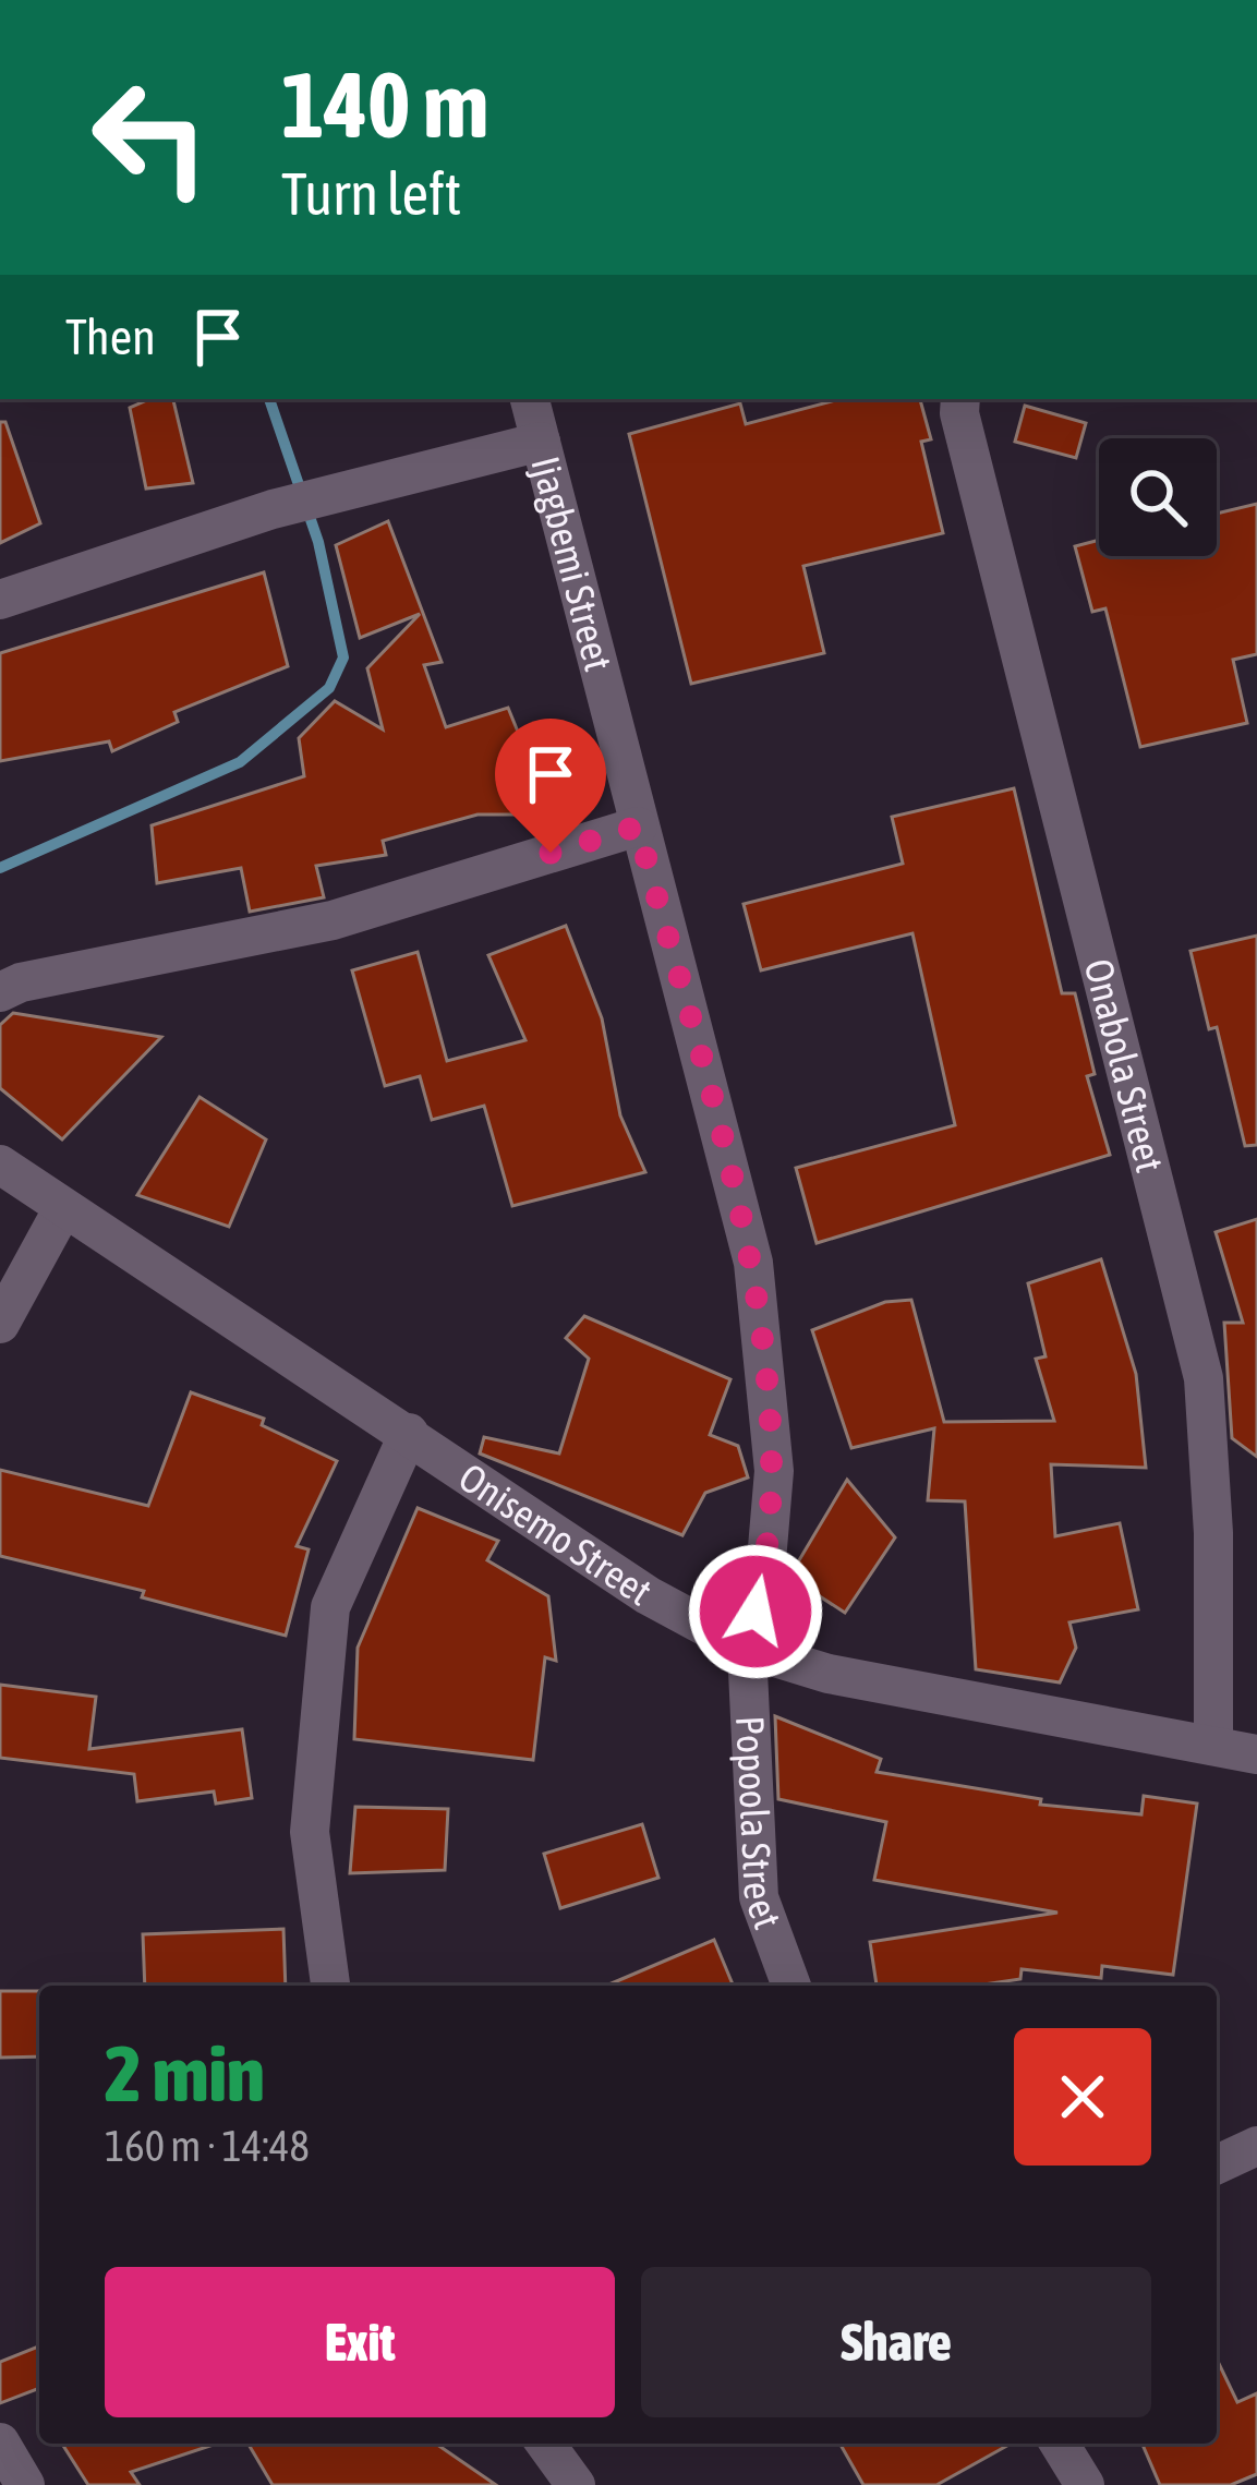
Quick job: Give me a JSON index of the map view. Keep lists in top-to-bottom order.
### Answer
{
  "streets": {
    "street": [
      "Ijagbemi Street",
      "Onabola Street",
      "Onisemo Street",
      "Popoola Street"
    ]
  },
  "crossings": [
    ["Ijagbemi Street", "Onisemo Street"],
    ["Ijagbemi Street", "Popoola Street"],
    ["Onabola Street", "Onisemo Street"],
    ["Onisemo Street", "Popoola Street"]
  ],
  "page": {
    "turn": ["140 m", "Turn left"],
    "then": "Then",
    "heading": ["2 min", "160 m · 14:48"],
    "buttons": ["Exit", "Share"]
  }
}
